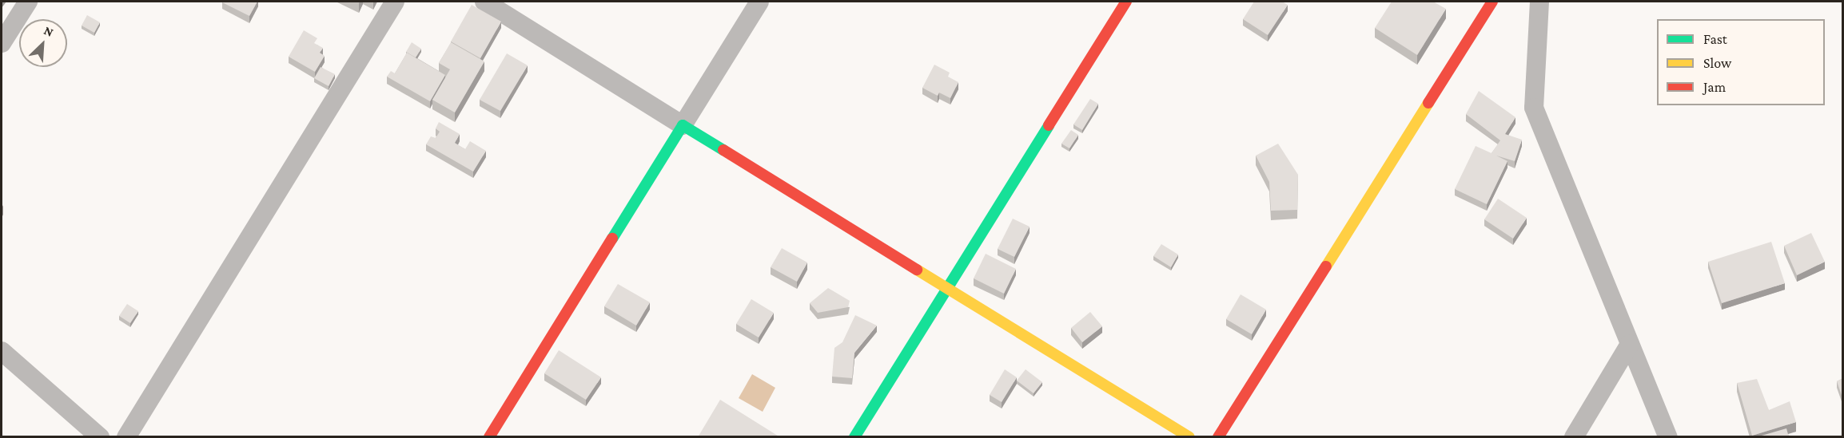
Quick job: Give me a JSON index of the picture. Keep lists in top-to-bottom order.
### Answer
{
  "legend": ["Fast", "Slow", "Jam"],
  "north": "top right"
}
